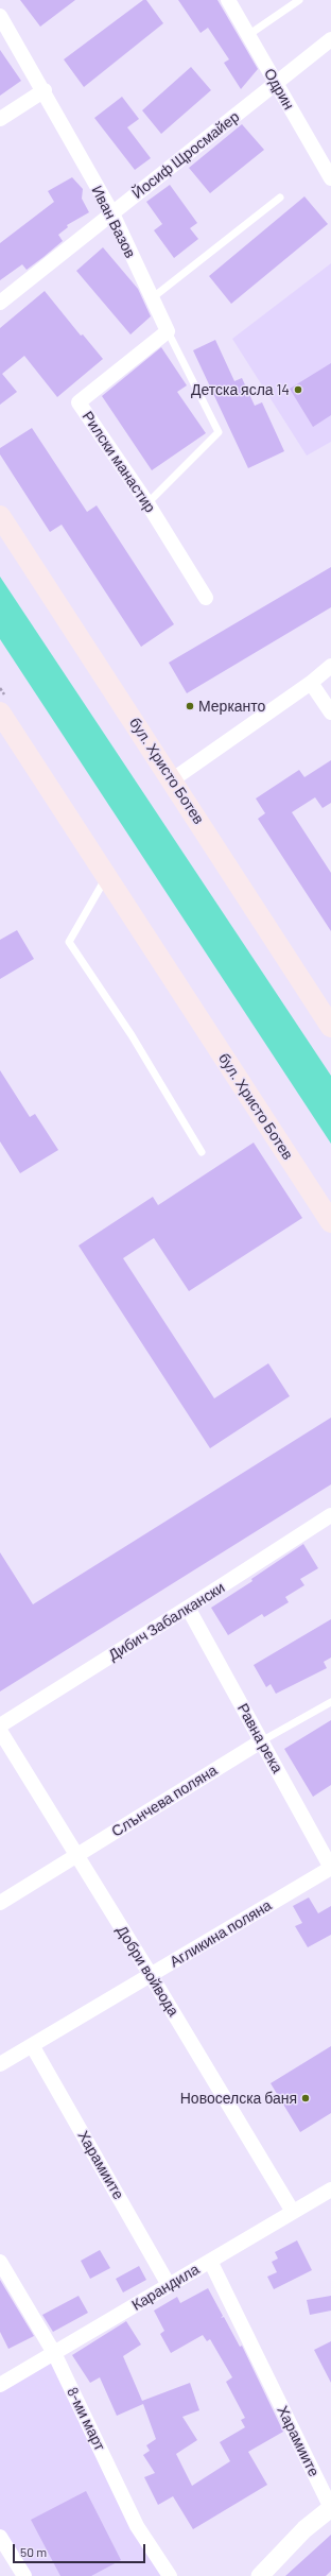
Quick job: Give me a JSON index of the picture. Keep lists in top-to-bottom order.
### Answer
{
  "streets": {
    "main road": ["бул. Христо Ботев"],
    "street": [
      "Одрин",
      "Йосиф Щросмайер",
      "Иван Вазов",
      "Рилски манастир",
      "Дибич Забалкански",
      "Равна река",
      "Слънчева поляна",
      "Агликина поляна",
      "Добри войвода",
      "Харамиите",
      "Карандила",
      "8-ми март"
    ]
  },
  "crossings": [
    ["Одрин", "Йосиф Щросмайер"],
    ["Йосиф Щросмайер", "Иван Вазов"],
    ["Иван Вазов", "Рилски манастир"],
    ["Дибич Забалкански", "Равна река"],
    ["Равна река", "Слънчева поляна"],
    ["Равна река", "Агликина поляна"],
    ["Слънчева поляна", "Добри войвода"],
    ["Агликина поляна", "Добри войвода"],
    ["Агликина поляна", "Харамиите"],
    ["Добри войвода", "Карандила"],
    ["Харамиите", "Карандила"],
    ["Карандила", "8-ми март"]
  ],
  "places": ["Детска ясла 14", "Мерканто", "Новоселска баня"],
  "scale_bar": "50 m"
}
